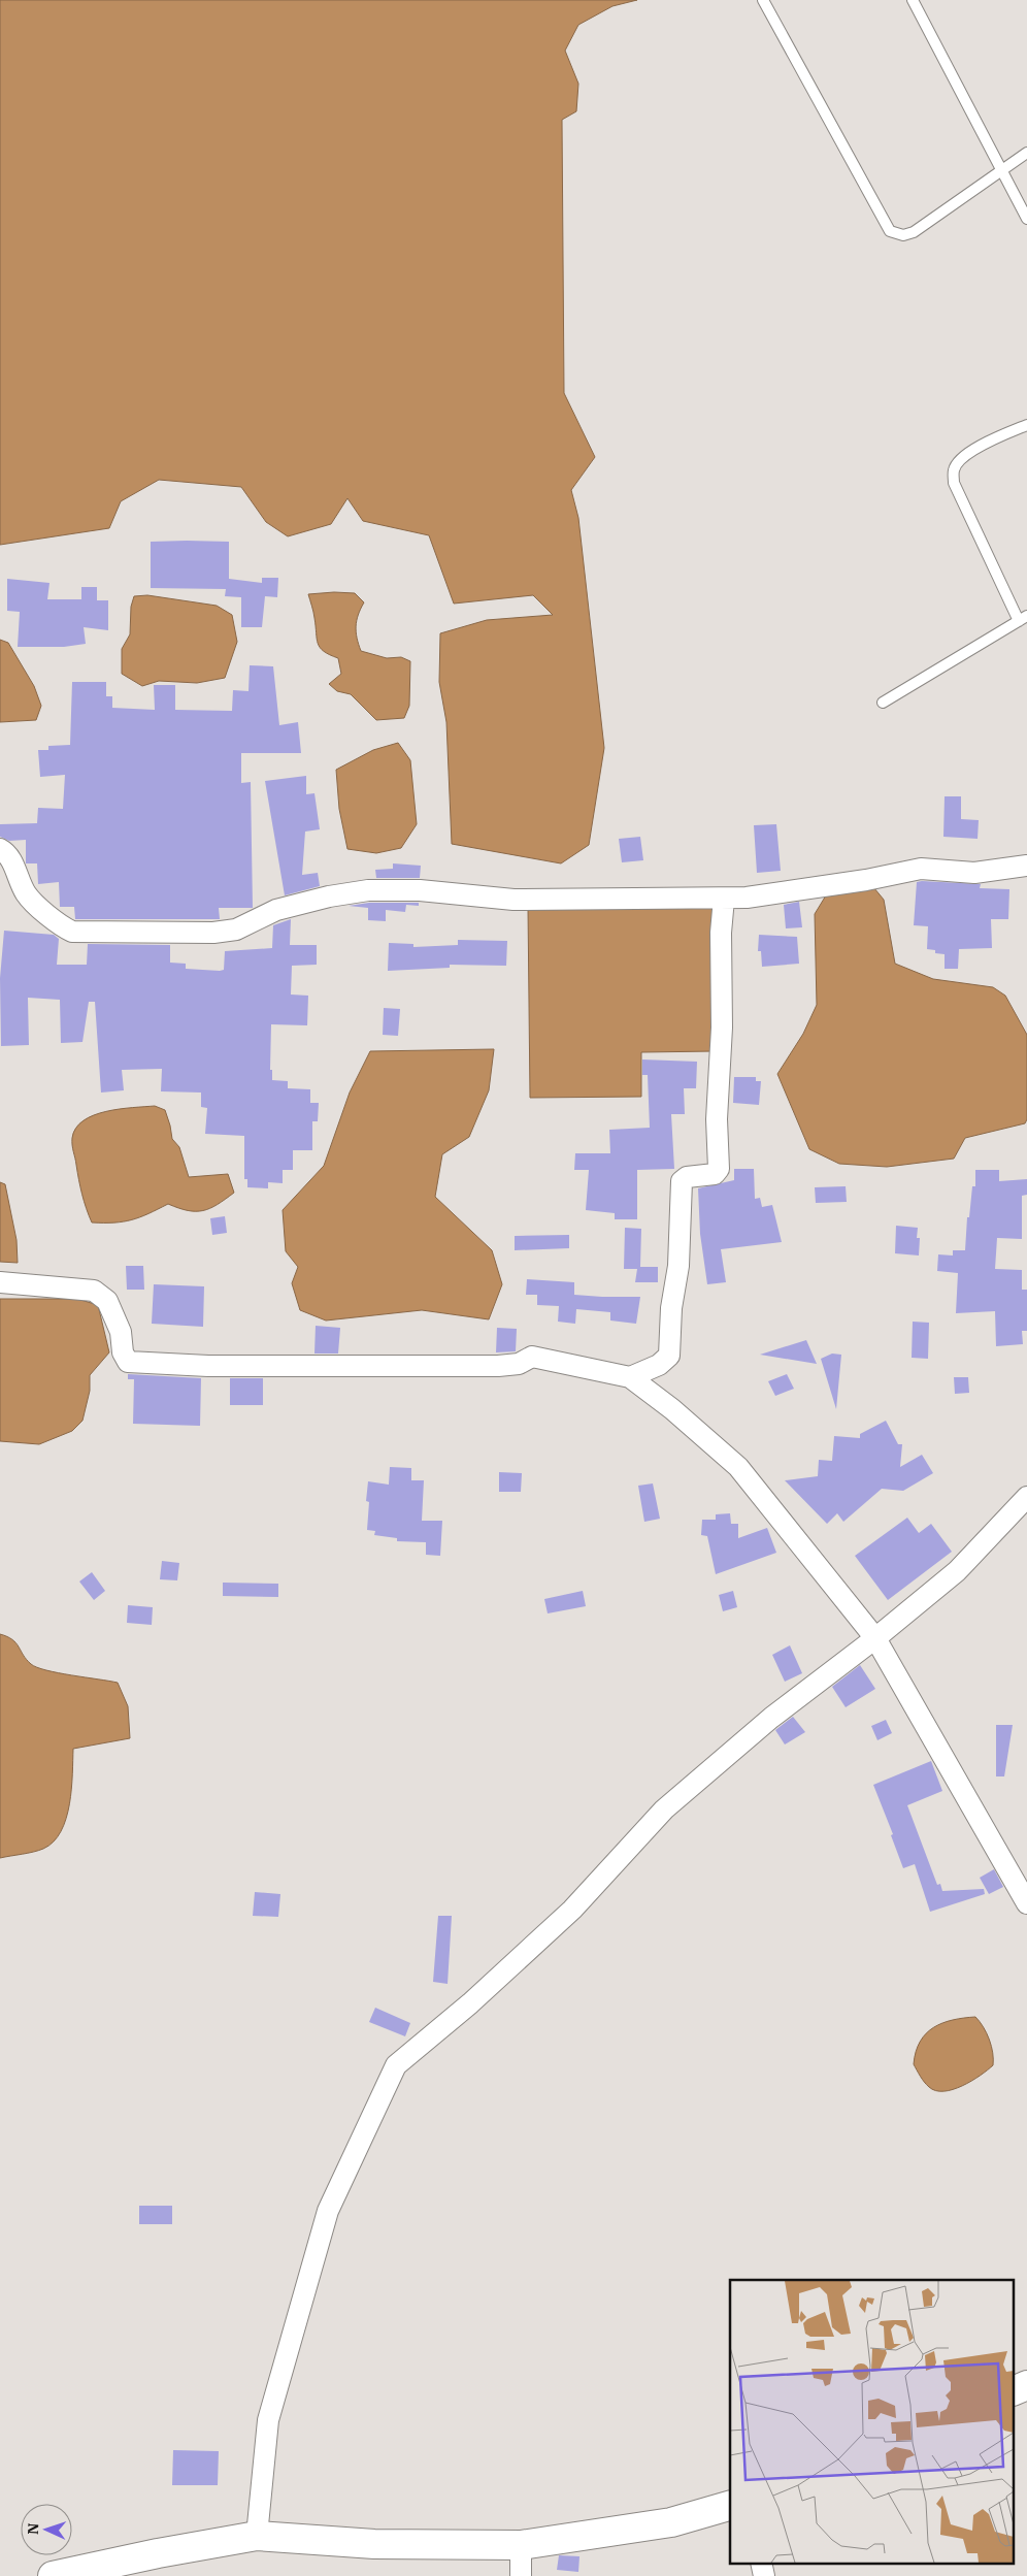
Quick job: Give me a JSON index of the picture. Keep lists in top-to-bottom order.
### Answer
{
  "north": "left"
}
